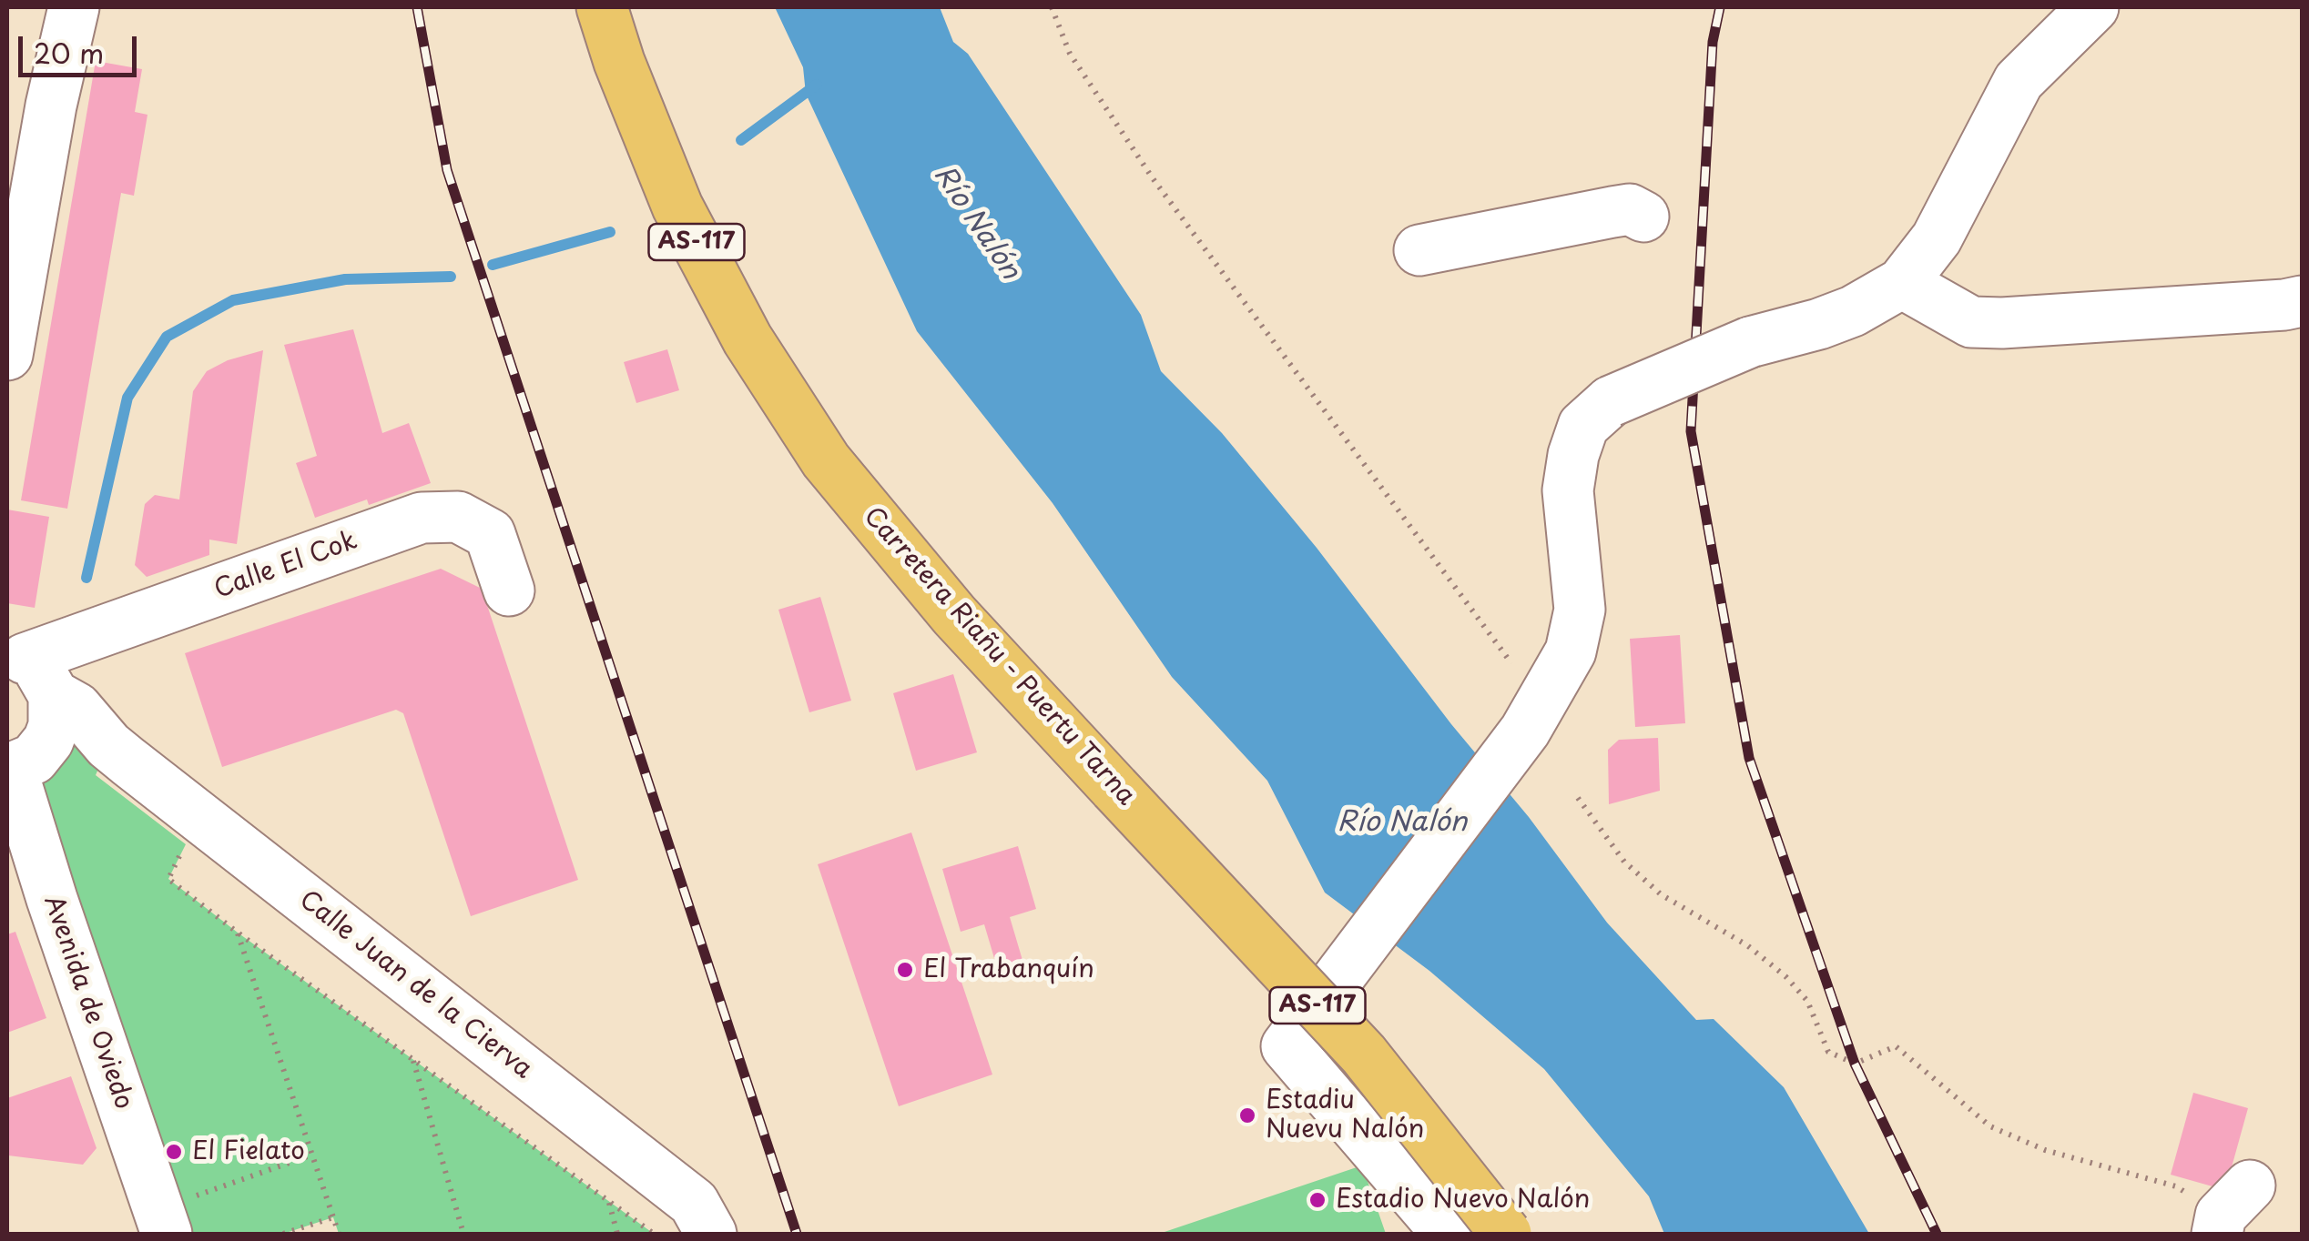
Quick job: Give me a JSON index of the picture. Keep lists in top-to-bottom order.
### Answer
{
  "streets": {
    "main road": ["AS-117", "Carretera Riañu - Puertu Tarna"],
    "street": ["Calle El Cok", "Calle Juan de la Cierva", "Avenida de Oviedo"]
  },
  "crossings": [
    ["Calle El Cok", "Calle Juan de la Cierva"],
    ["Calle El Cok", "Avenida de Oviedo"],
    ["Calle Juan de la Cierva", "Avenida de Oviedo"]
  ],
  "water": ["Río Nalón"],
  "places": [
    "El Trabanquín",
    "Estadiu Nuevu Nalón",
    "El Fielato",
    "Estadio Nuevo Nalón"
  ],
  "scale_bar": "20 m"
}
